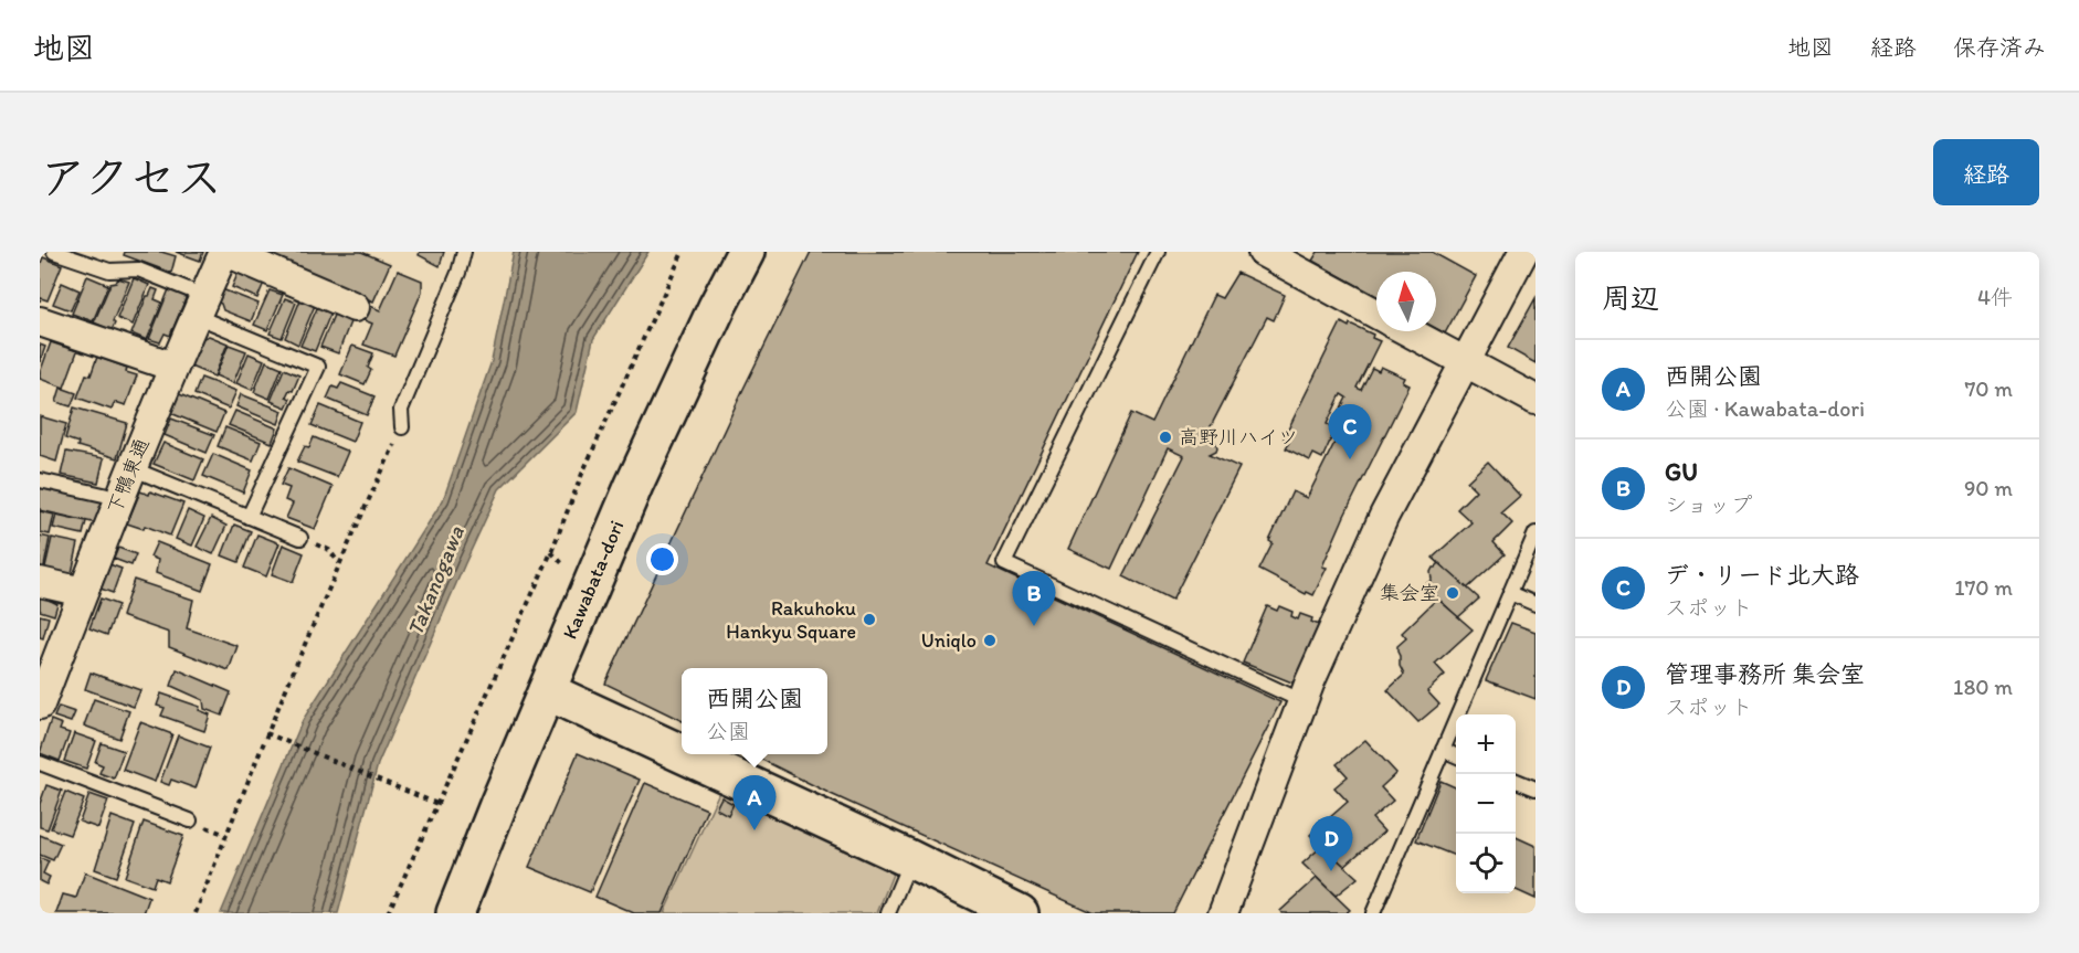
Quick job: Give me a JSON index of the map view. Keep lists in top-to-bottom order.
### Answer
{
  "streets": {
    "street": ["下鴨東通", "Kawabata-dori"]
  },
  "water": ["Takanogawa"],
  "places": [
    "高野川ハイツ",
    "集会室",
    "Rakuhoku Hankyu Square",
    "Uniqlo"
  ],
  "north": "top",
  "page": {
    "header": "地図",
    "nav": ["地図", "経路", "保存済み"],
    "title": "アクセス",
    "buttons": "経路",
    "heading": ["周辺", "4件"],
    "list": [
      {
        "mark": "A",
        "name": "西開公園",
        "note": "公園 · Kawabata-dori",
        "value": "70 m"
      },
      {
        "mark": "B",
        "name": "GU",
        "note": "ショップ",
        "value": "90 m"
      },
      {
        "mark": "C",
        "name": "デ・リード北大路",
        "note": "スポット",
        "value": "170 m"
      },
      {
        "mark": "D",
        "name": "管理事務所 集会室",
        "note": "スポット",
        "value": "180 m"
      }
    ],
    "pins": [
      "C",
      "B",
      "A",
      "D"
    ],
    "popup": ["西開公園", "公園"],
    "map_buttons": ["+", "−"]
  }
}
